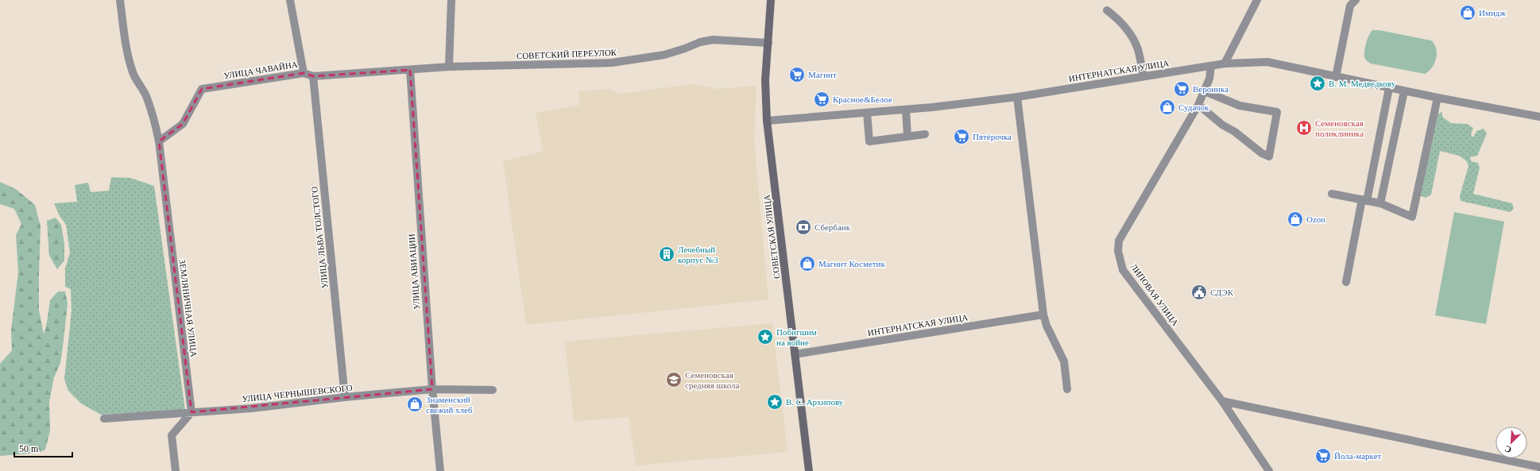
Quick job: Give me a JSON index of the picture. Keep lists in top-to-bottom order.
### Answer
{
  "streets": {
    "main road": ["СОВЕТСКАЯ УЛИЦА"],
    "street": [
      "СОВЕТСКИЙ ПЕРЕУЛОК",
      "УЛИЦА ЧАВАЙНА",
      "ИНТЕРНАТСКАЯ УЛИЦА",
      "УЛИЦА ЛЬВА ТОЛСТОГО",
      "УЛИЦА АВИАЦИИ",
      "ЛИПОВАЯ УЛИЦА",
      "ЗЕМЛЯНИЧНАЯ УЛИЦА",
      "УЛИЦА ЧЕРНЫШЕВСКОГО"
    ]
  },
  "crossings": [
    ["СОВЕТСКИЙ ПЕРЕУЛОК", "УЛИЦА ЧАВАЙНА"],
    ["СОВЕТСКИЙ ПЕРЕУЛОК", "СОВЕТСКАЯ УЛИЦА"],
    ["УЛИЦА ЧАВАЙНА", "УЛИЦА ЛЬВА ТОЛСТОГО"],
    ["УЛИЦА ЧАВАЙНА", "УЛИЦА АВИАЦИИ"],
    ["УЛИЦА ЧАВАЙНА", "ЗЕМЛЯНИЧНАЯ УЛИЦА"],
    ["ИНТЕРНАТСКАЯ УЛИЦА", "СОВЕТСКАЯ УЛИЦА"],
    ["ИНТЕРНАТСКАЯ УЛИЦА", "ЛИПОВАЯ УЛИЦА"],
    ["УЛИЦА ЛЬВА ТОЛСТОГО", "УЛИЦА ЧЕРНЫШЕВСКОГО"],
    ["УЛИЦА АВИАЦИИ", "УЛИЦА ЧЕРНЫШЕВСКОГО"],
    ["ЗЕМЛЯНИЧНАЯ УЛИЦА", "УЛИЦА ЧЕРНЫШЕВСКОГО"]
  ],
  "places": {
    "shop": [
      "Имидж",
      "Судачок",
      "Ozon",
      "Магнит Косметик",
      "Знаменский свежий хлеб"
    ],
    "supermarket": [
      "Магнит",
      "Вероника",
      "Красное&Белое",
      "Пятёрочка",
      "Йола-маркет"
    ],
    "place": ["В. М. Медведкову", "Побигшим на войне", "В. С. Архипову"],
    "hospital": ["Семеновская поликлиника"],
    "bank": ["Сбербанк"],
    "building": ["Лечебный корпус №3"],
    "public building": ["СДЭК"],
    "school or university": ["Семеновская средняя школа"]
  },
  "scale_bar": "50 m",
  "north": "bottom left"
}
